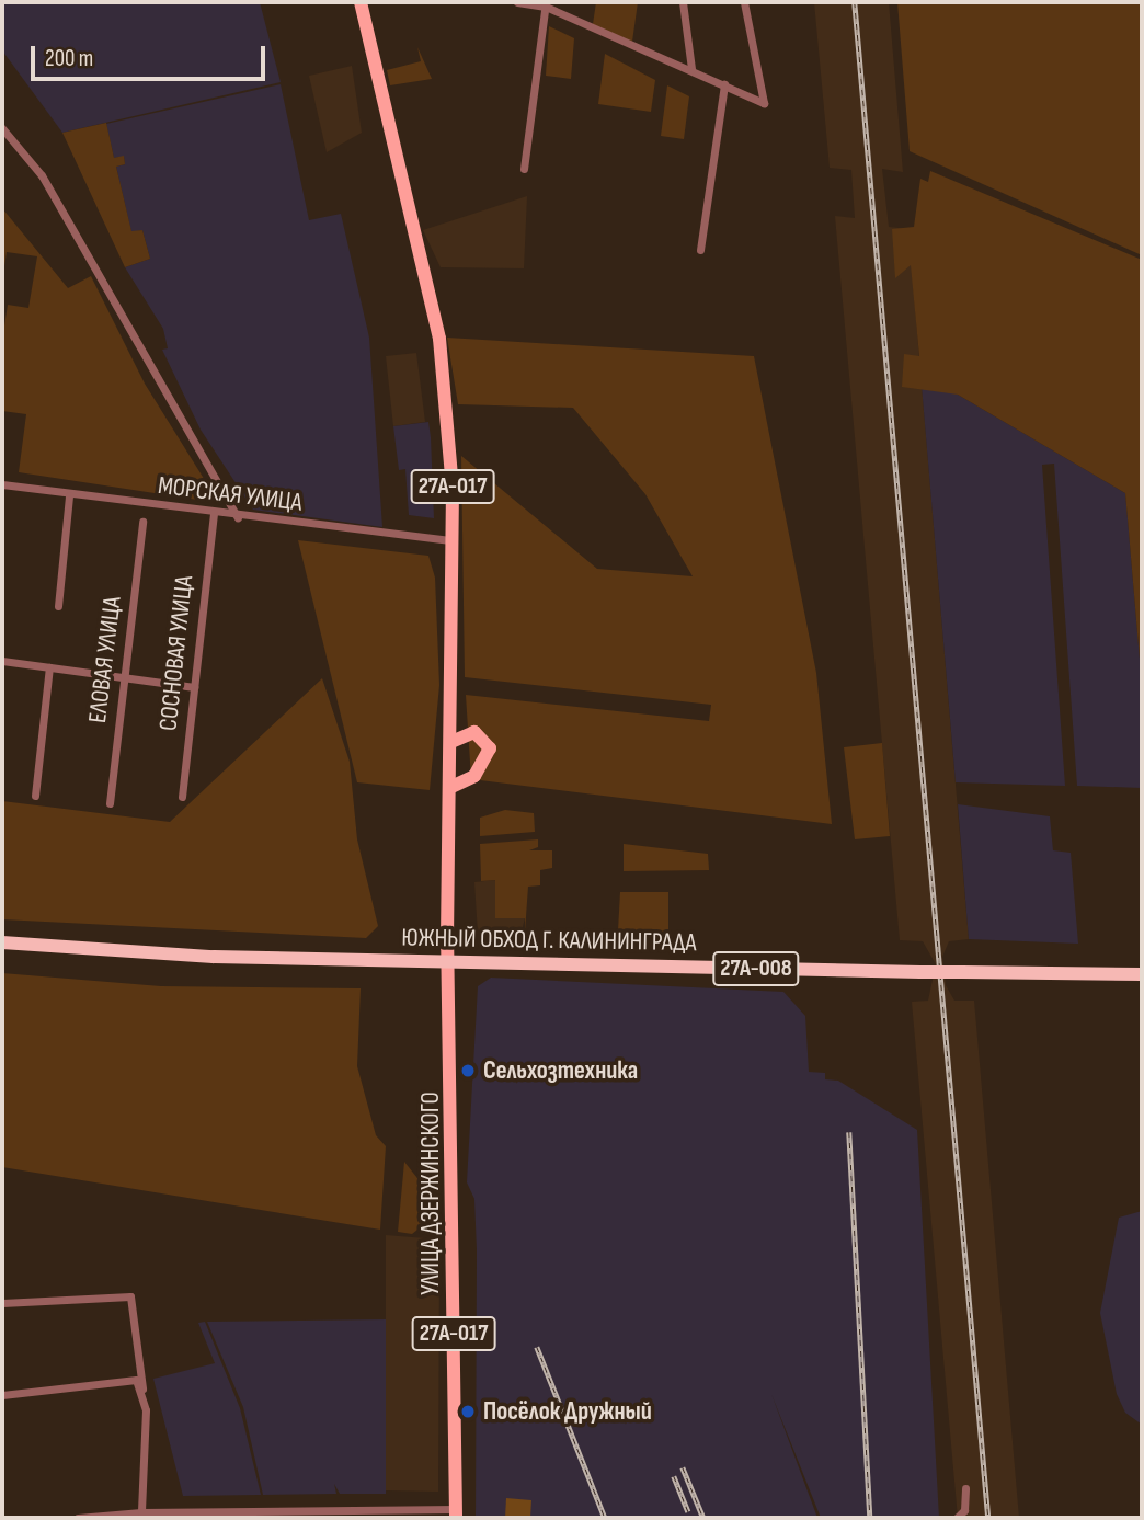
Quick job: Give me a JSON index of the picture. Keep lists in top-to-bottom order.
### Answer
{
  "streets": {
    "highway": ["ЮЖНЫЙ ОБХОД Г. КАЛИНИНГРАДА", "27А-008"],
    "main road": ["27А-017", "УЛИЦА ДЗЕРЖИНСКОГО"],
    "street": ["МОРСКАЯ УЛИЦА", "СОСНОВАЯ УЛИЦА", "ЕЛОВАЯ УЛИЦА"]
  },
  "crossings": [
    ["27А-017", "МОРСКАЯ УЛИЦА"],
    ["27А-017", "ЮЖНЫЙ ОБХОД Г. КАЛИНИНГРАДА"],
    ["27А-017", "УЛИЦА ДЗЕРЖИНСКОГО"],
    ["МОРСКАЯ УЛИЦА", "СОСНОВАЯ УЛИЦА"],
    ["ЮЖНЫЙ ОБХОД Г. КАЛИНИНГРАДА", "УЛИЦА ДЗЕРЖИНСКОГО"]
  ],
  "places": ["Сельхозтехника", "Посёлок Дружный"],
  "scale_bar": "200 m"
}
